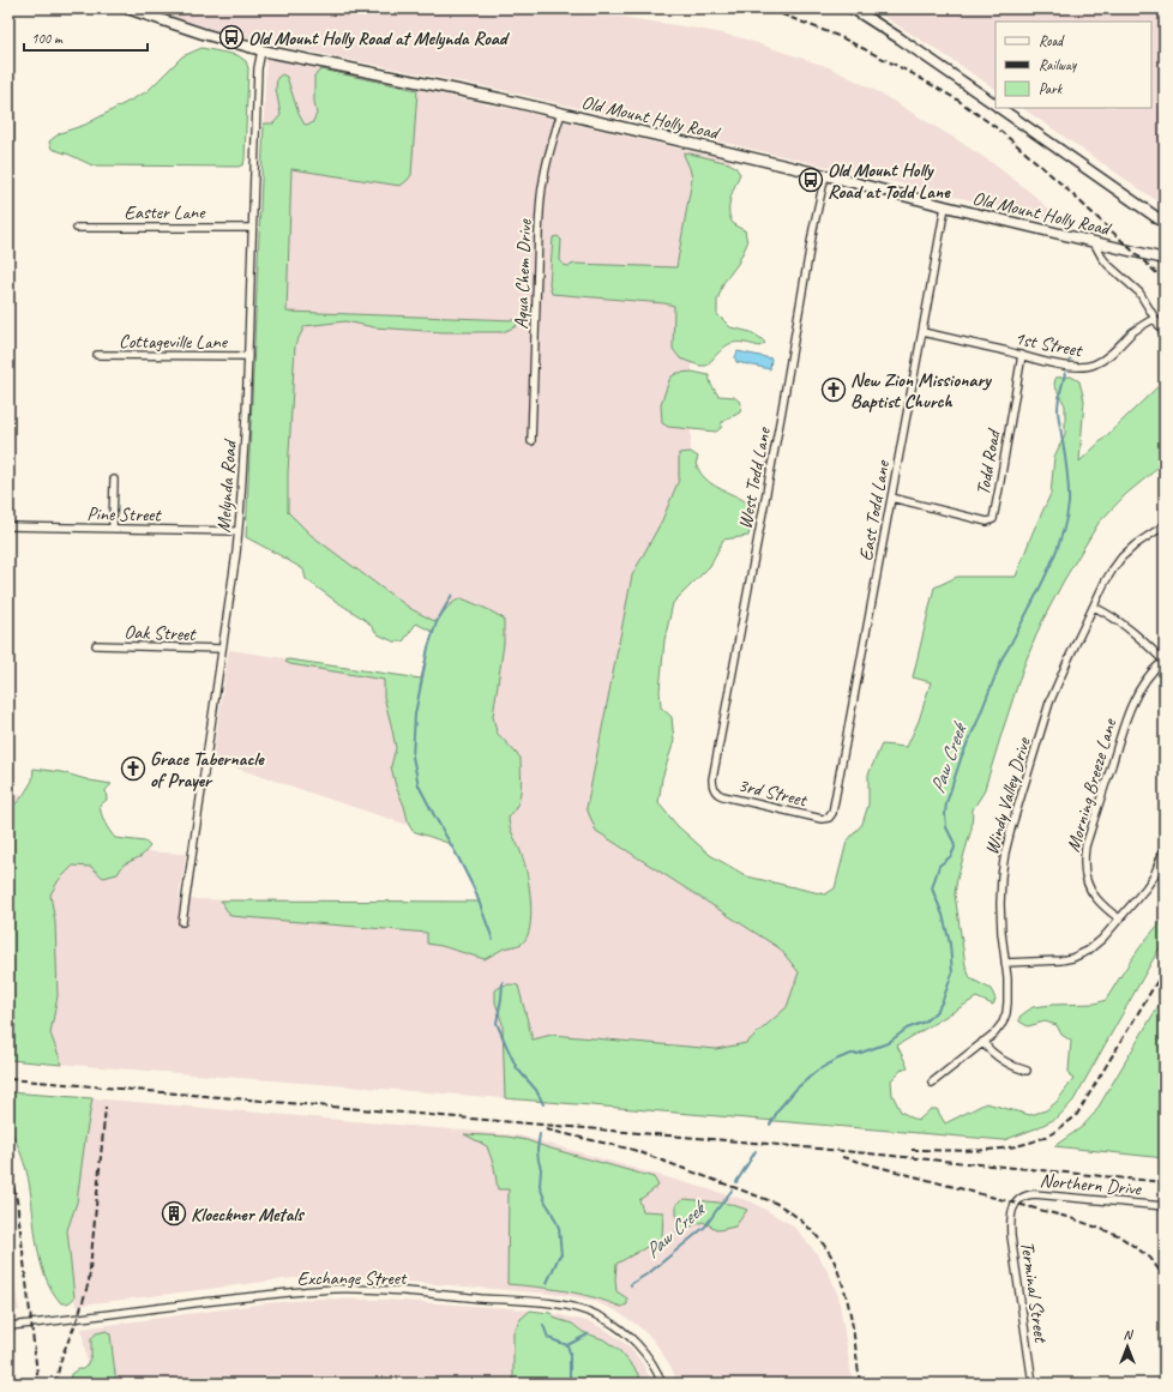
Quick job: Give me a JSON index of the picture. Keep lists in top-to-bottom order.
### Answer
{
  "streets": {
    "street": [
      "Old Mount Holly Road",
      "Easter Lane",
      "Aqua Chem Drive",
      "Cottageville Lane",
      "1st Street",
      "Todd Road",
      "West Todd Lane",
      "Melynda Road",
      "East Todd Lane",
      "Pine Street",
      "Oak Street",
      "Morning Breeze Lane",
      "3rd Street",
      "Windy Valley Drive",
      "Northern Drive",
      "Exchange Street",
      "Terminal Street"
    ]
  },
  "crossings": [
    ["Old Mount Holly Road", "Aqua Chem Drive"],
    ["Old Mount Holly Road", "West Todd Lane"],
    ["Old Mount Holly Road", "Melynda Road"],
    ["Old Mount Holly Road", "East Todd Lane"],
    ["Easter Lane", "Melynda Road"],
    ["Cottageville Lane", "Melynda Road"],
    ["1st Street", "Todd Road"],
    ["1st Street", "East Todd Lane"],
    ["Todd Road", "East Todd Lane"],
    ["West Todd Lane", "3rd Street"],
    ["Melynda Road", "Pine Street"],
    ["Melynda Road", "Oak Street"],
    ["East Todd Lane", "3rd Street"],
    ["Northern Drive", "Terminal Street"]
  ],
  "water": ["Paw Creek"],
  "places": {
    "bus stop": ["Old Mount Holly Road at Melynda Road", "Old Mount Holly Road at Todd Lane"],
    "church": ["New Zion Missionary Baptist Church", "Grace Tabernacle of Prayer"],
    "building": ["Kloeckner Metals"]
  },
  "legend": ["Road", "Railway", "Park"],
  "scale_bar": "100 m",
  "north": "top"
}
